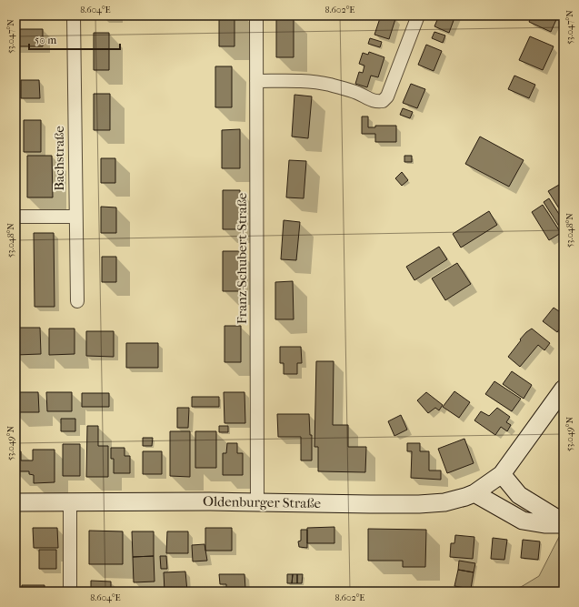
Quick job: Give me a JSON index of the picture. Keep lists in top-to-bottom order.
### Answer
{
  "streets": {
    "main road": ["Oldenburger Straße"],
    "street": ["Bachstraße", "Franz-Schubert-Straße"]
  },
  "crossings": [
    ["Franz-Schubert-Straße", "Oldenburger Straße"]
  ],
  "scale_bar": "50 m",
  "coordinates": [
    "8.604°E",
    "8.602°E",
    "53.047°N",
    "53.048°N",
    "53.049°N"
  ]
}
